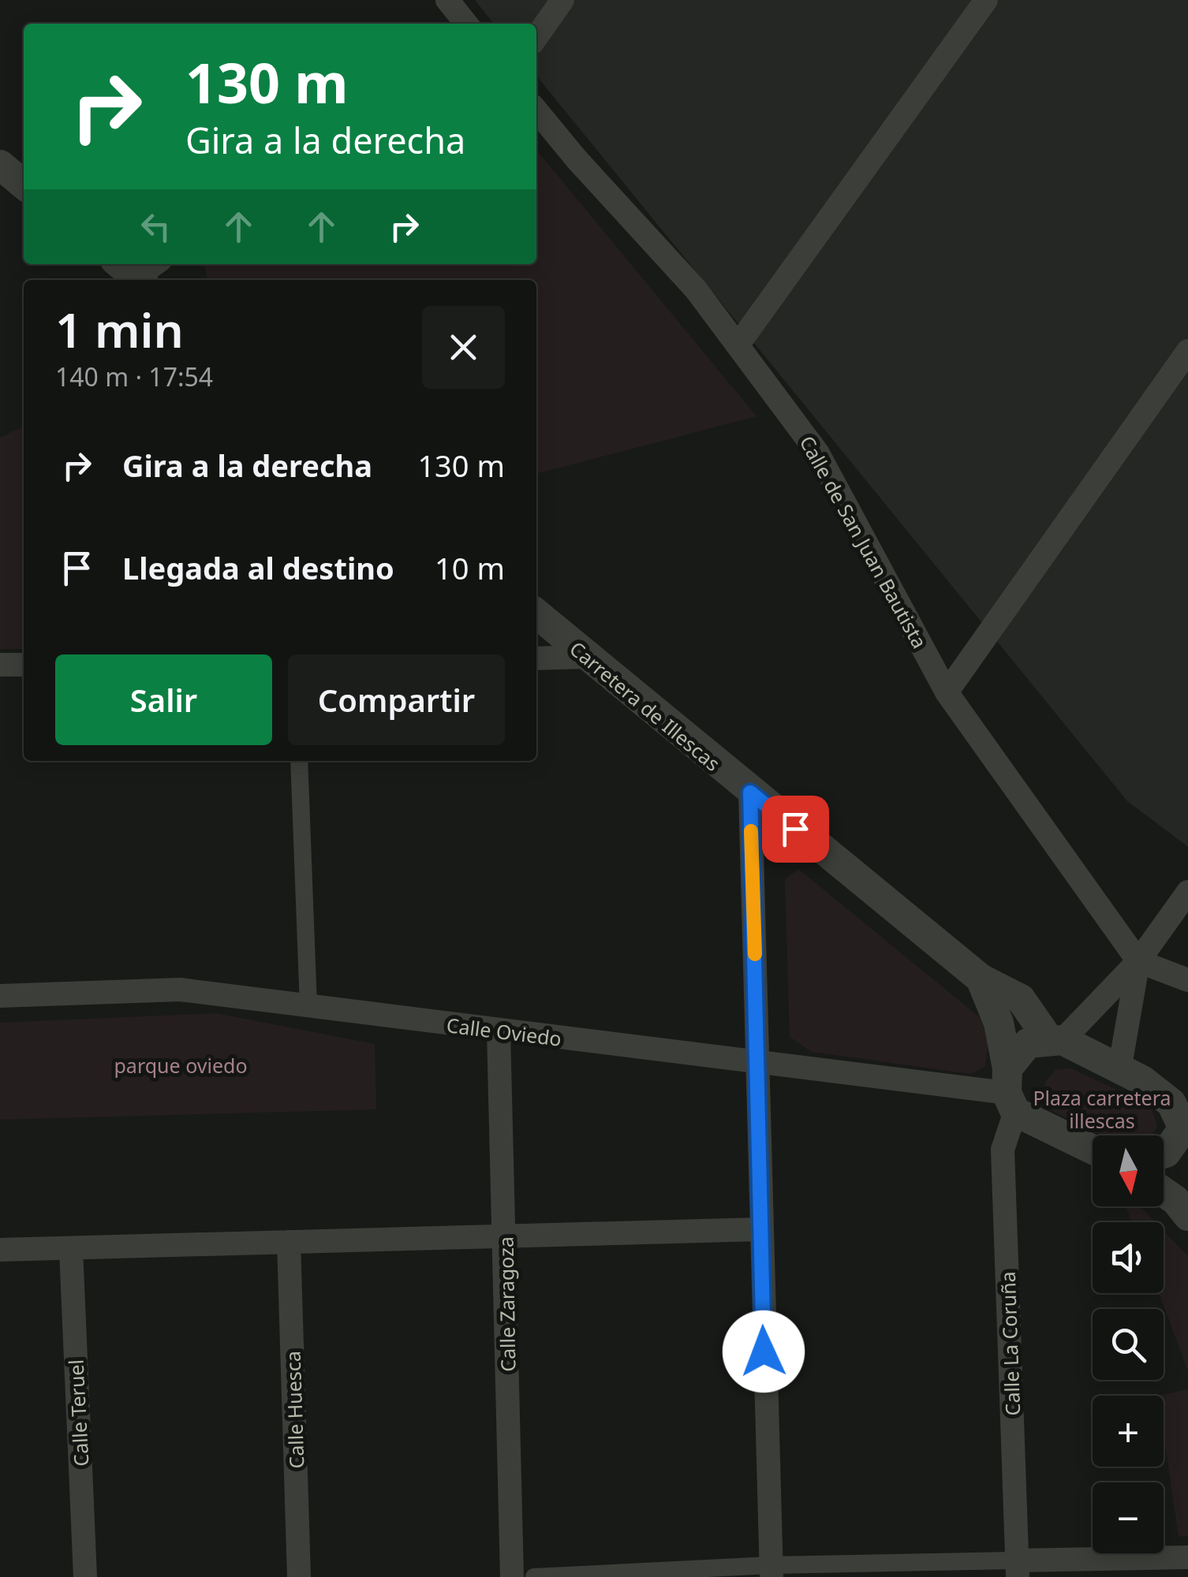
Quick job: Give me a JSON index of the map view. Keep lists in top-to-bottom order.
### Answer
{
  "streets": {
    "street": [
      "Calle de San Juan Bautista",
      "Carretera de Illescas",
      "Calle Oviedo",
      "Calle Zaragoza",
      "Calle La Coruña",
      "Calle Huesca",
      "Calle Teruel"
    ]
  },
  "crossings": [
    ["Carretera de Illescas", "Calle Oviedo"],
    ["Carretera de Illescas", "Calle La Coruña"],
    ["Calle Oviedo", "Calle Zaragoza"],
    ["Calle Oviedo", "Calle La Coruña"]
  ],
  "parks": ["parque oviedo", "Plaza carretera illescas"],
  "north": "bottom",
  "page": {
    "turn": ["130 m", "Gira a la derecha"],
    "heading": ["1 min", "140 m · 17:54"],
    "list": [
      {
        "name": "Gira a la derecha",
        "value": "130 m"
      },
      {
        "name": "Llegada al destino",
        "value": "10 m"
      }
    ],
    "buttons": ["Salir", "Compartir"],
    "map_buttons": ["+", "−"]
  }
}
